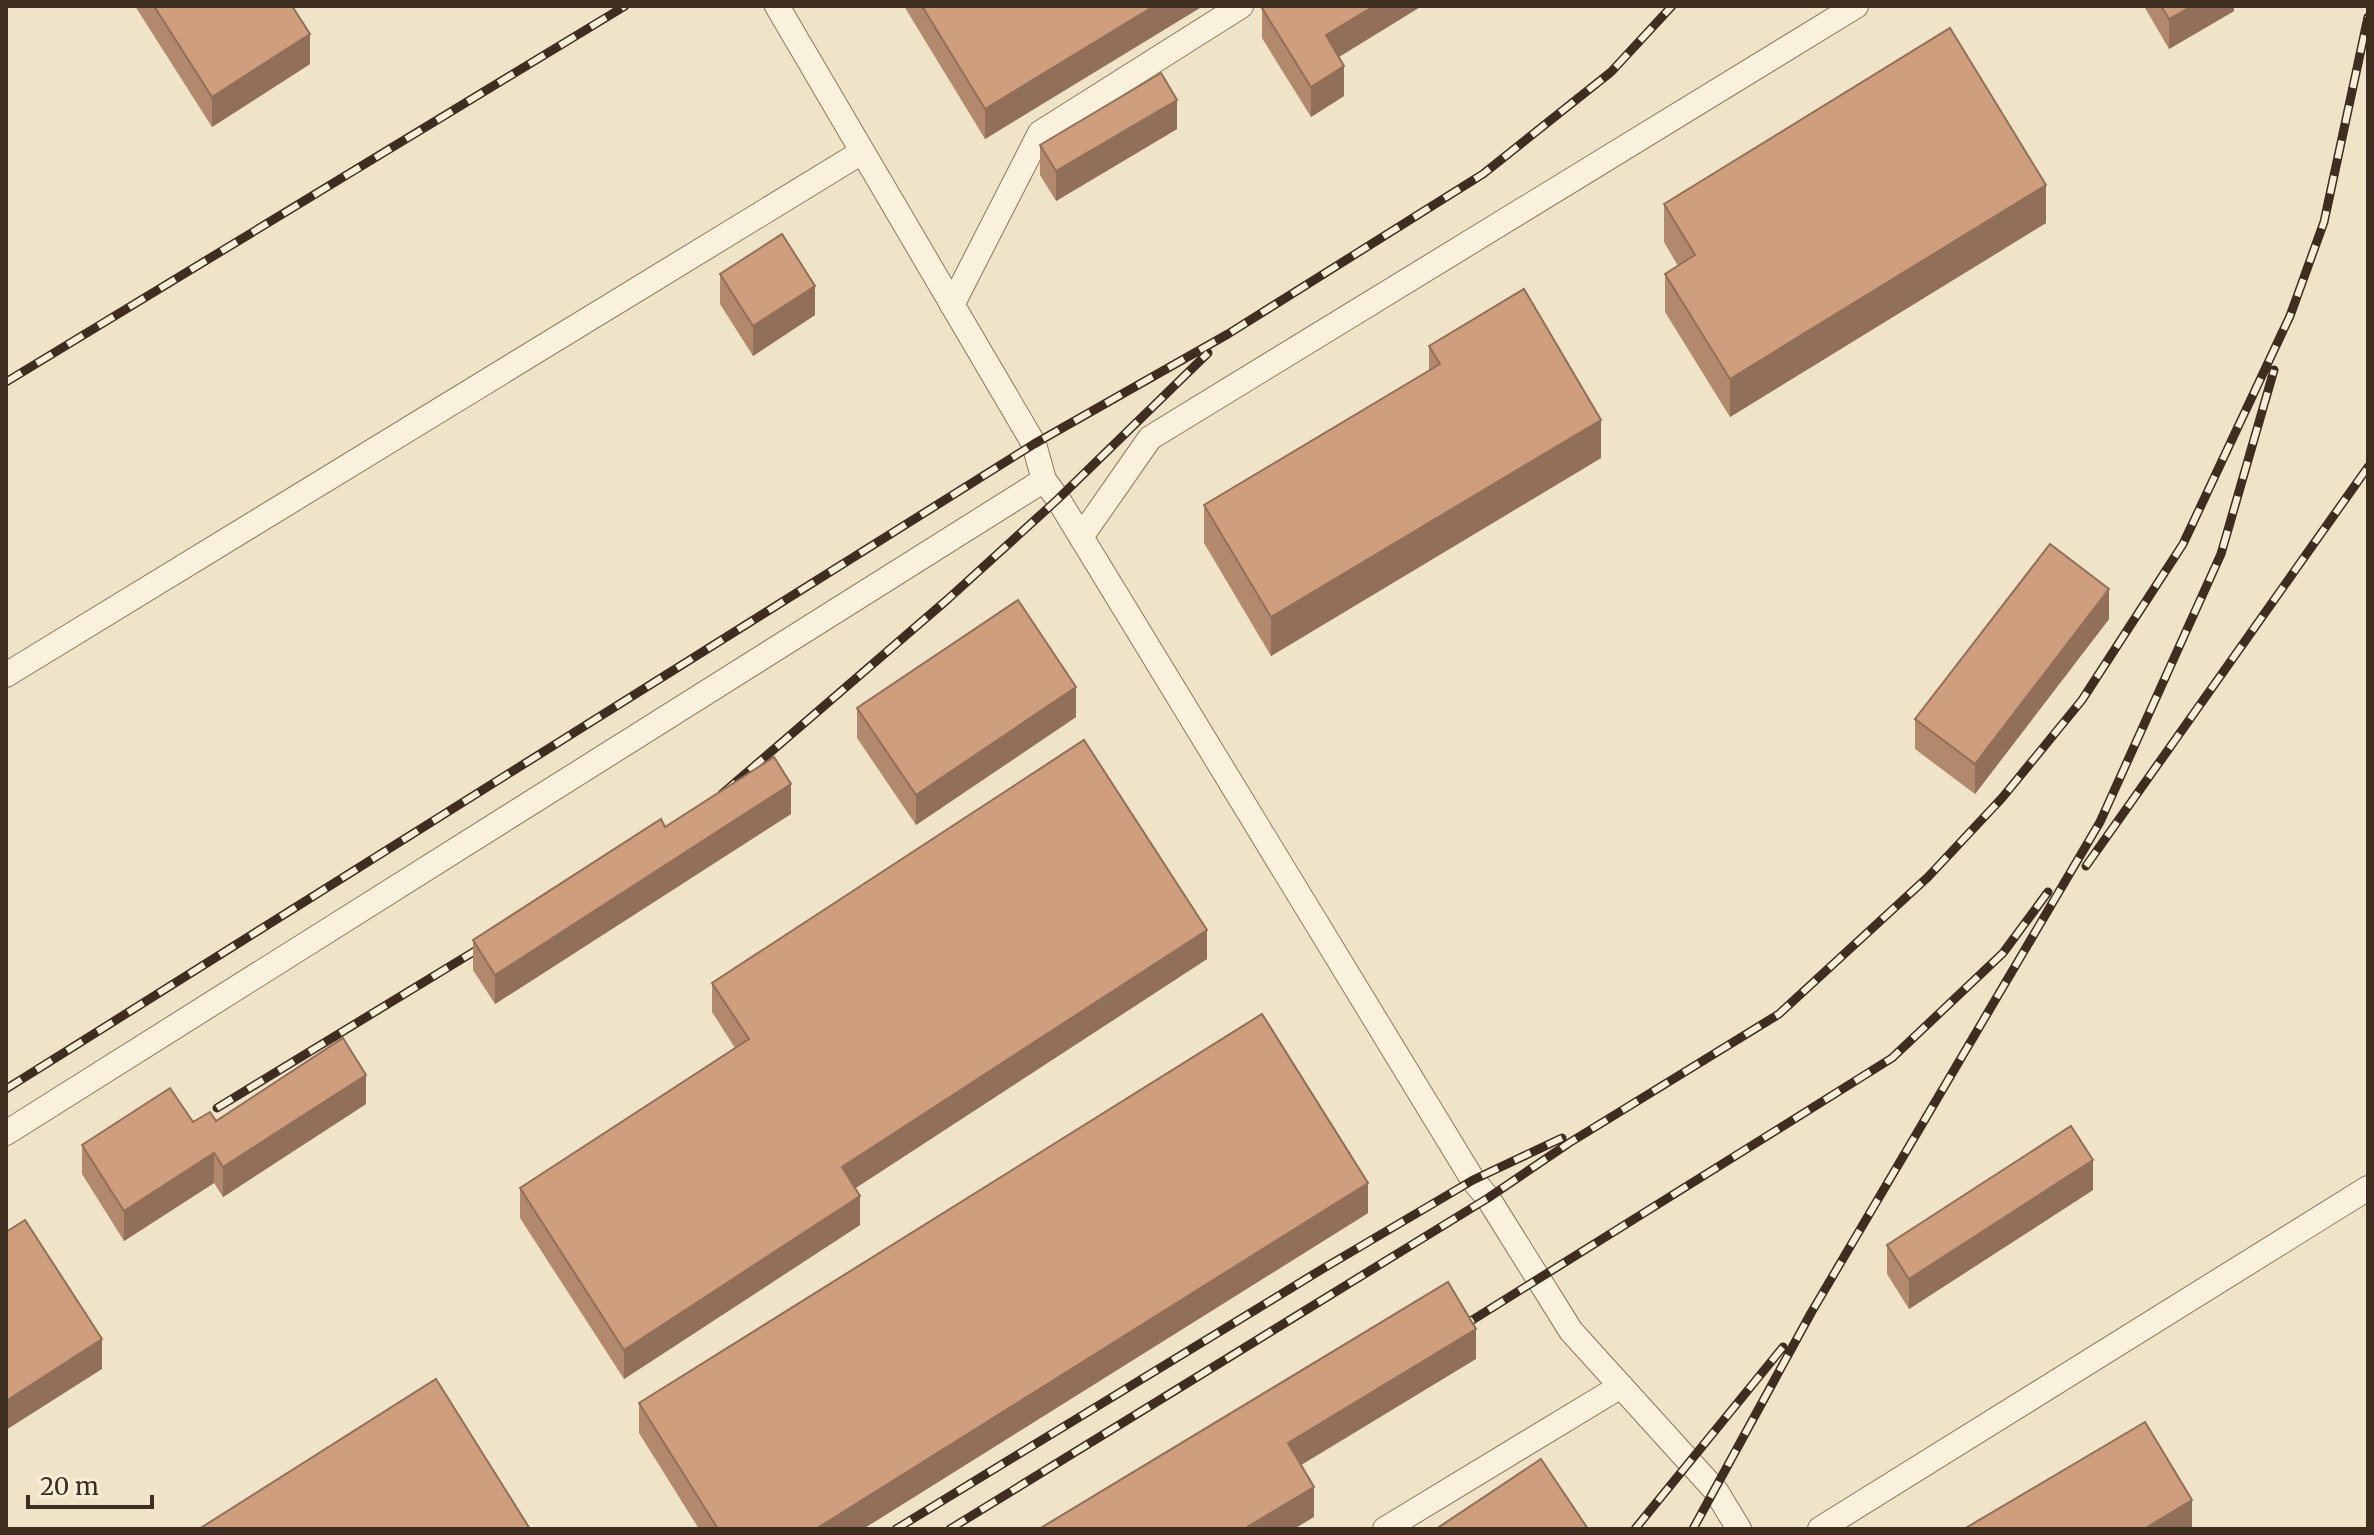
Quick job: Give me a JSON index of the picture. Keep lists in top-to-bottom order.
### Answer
{
  "scale_bar": "20 m"
}
